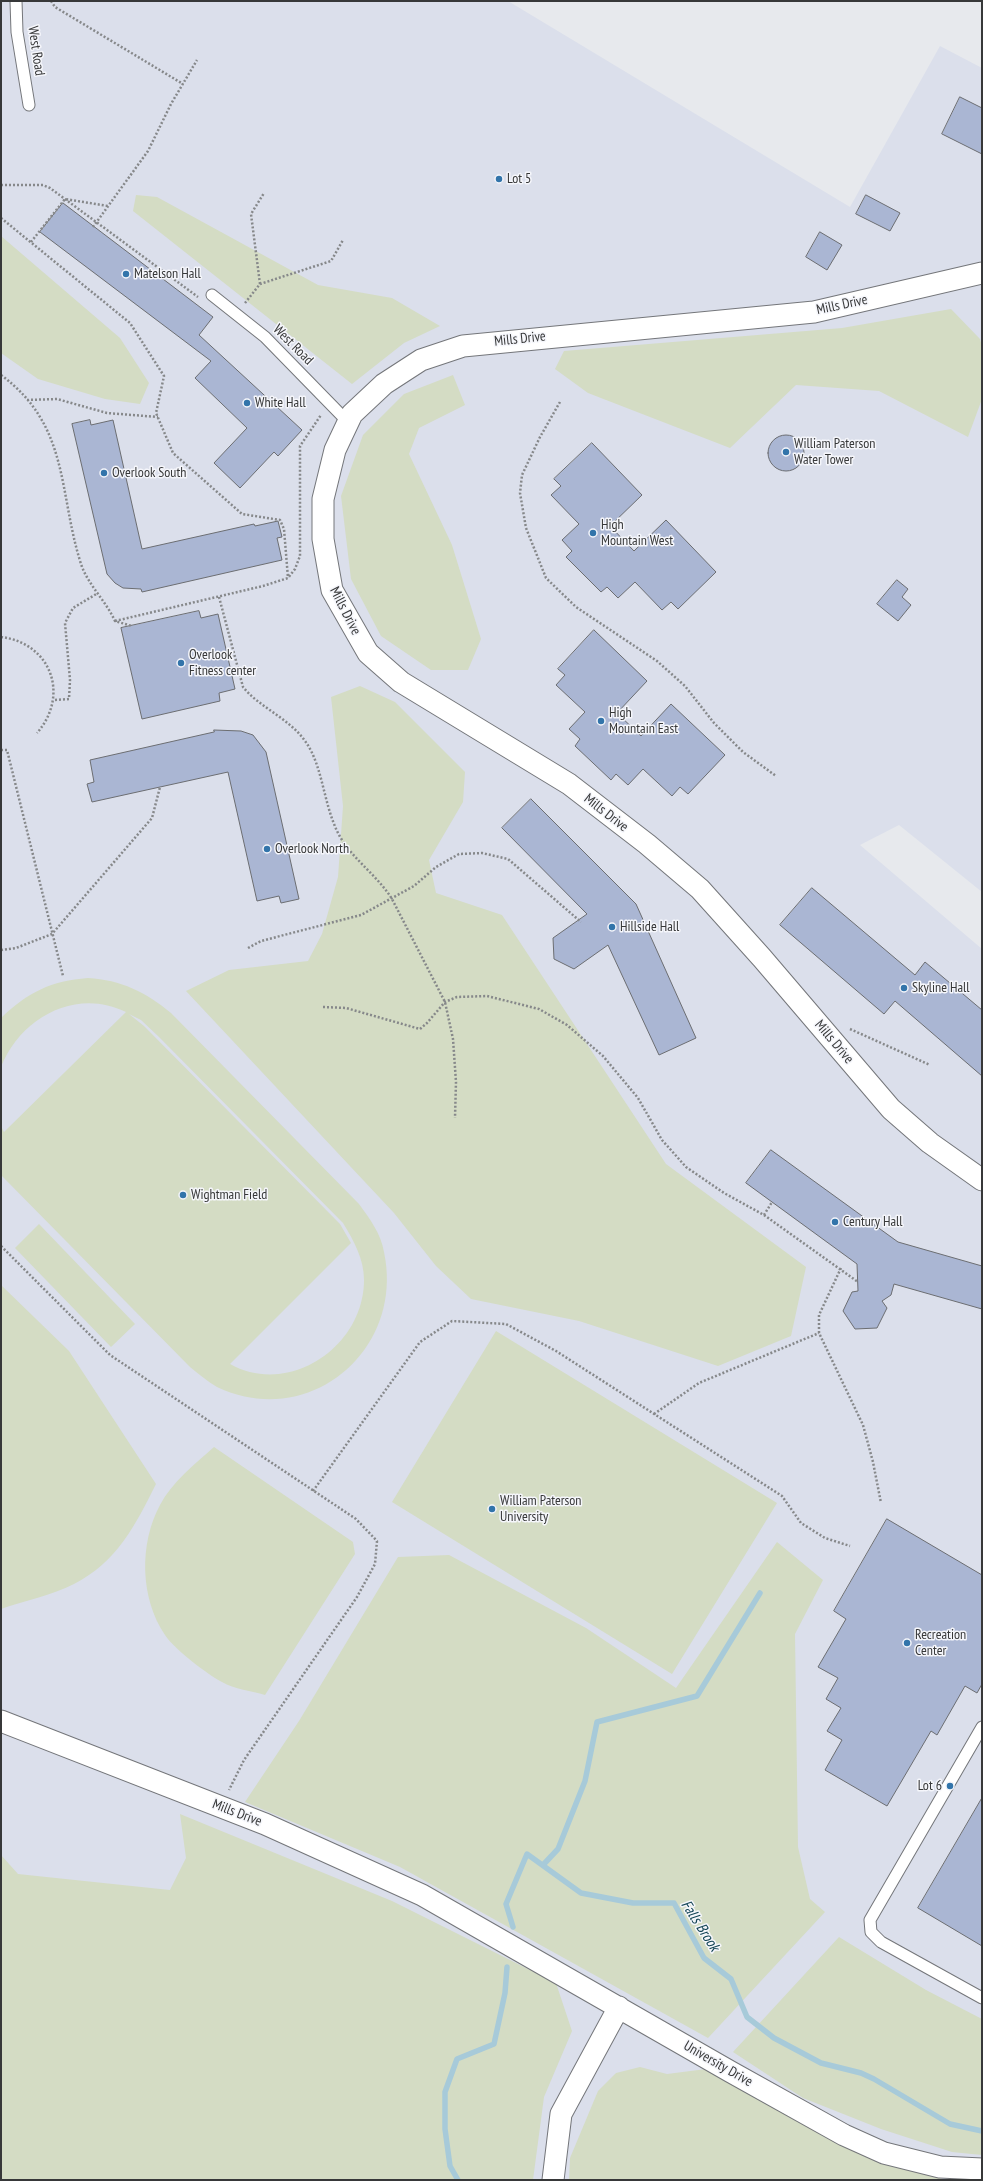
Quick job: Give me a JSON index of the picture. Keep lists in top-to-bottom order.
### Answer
{
  "streets": {
    "street": ["Mills Drive", "University Drive"],
    "lane": ["West Road"]
  },
  "crossings": [
    ["West Road", "Mills Drive"],
    ["Mills Drive", "University Drive"]
  ],
  "water": ["Falls Brook"],
  "places": [
    "Lot 5",
    "Matelson Hall",
    "White Hall",
    "William Paterson Water Tower",
    "Overlook South",
    "High Mountain West",
    "Overlook Fitness center",
    "High Mountain East",
    "Overlook North",
    "Hillside Hall",
    "Skyline Hall",
    "Wightman Field",
    "Century Hall",
    "William Paterson University",
    "Recreation Center",
    "Lot 6"
  ]
}
